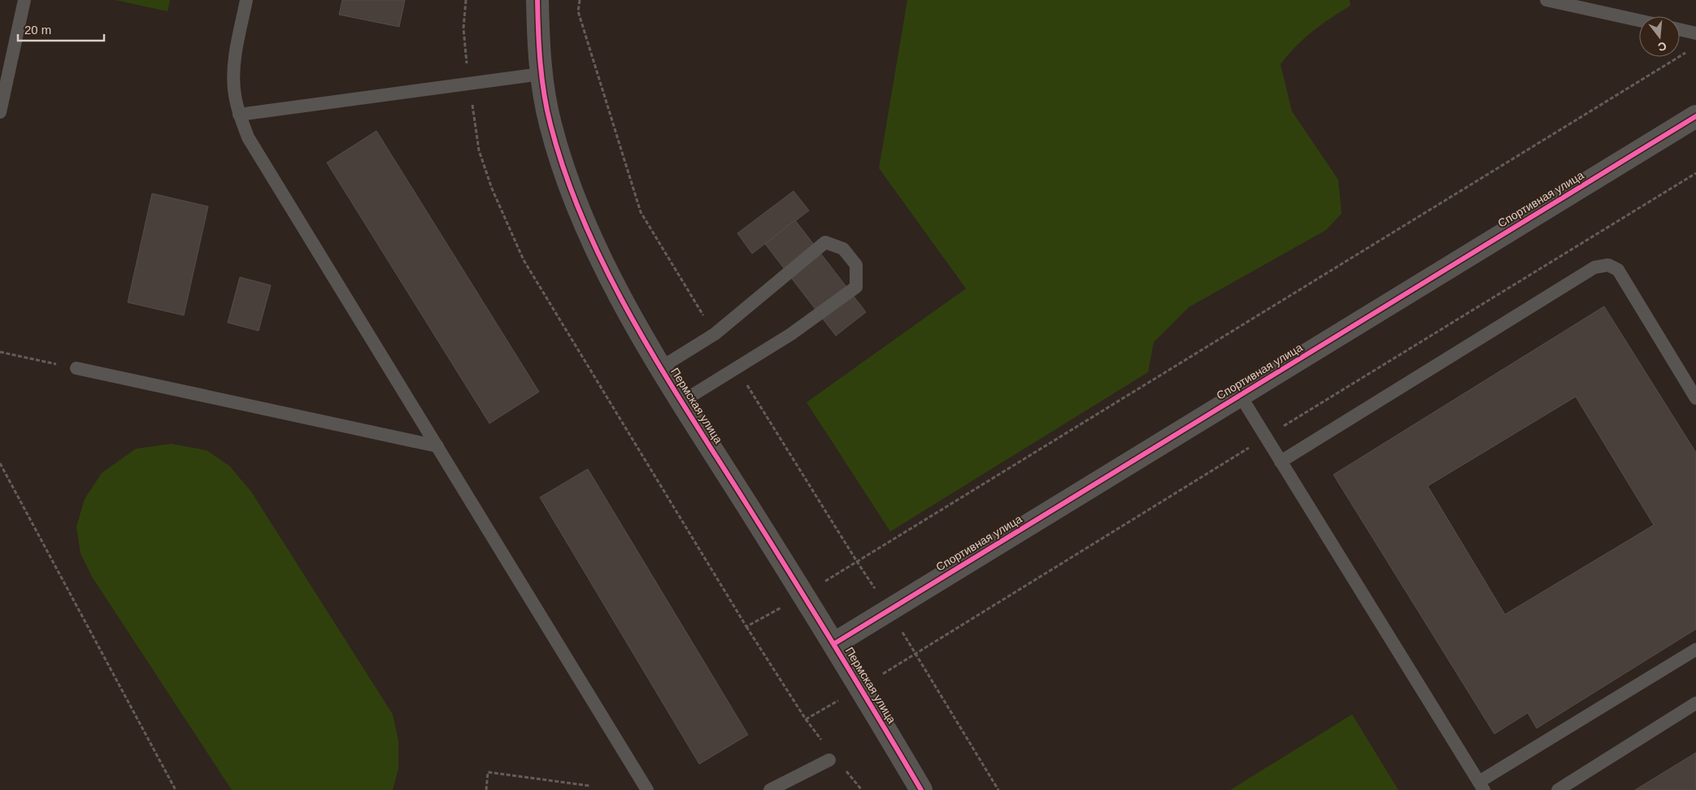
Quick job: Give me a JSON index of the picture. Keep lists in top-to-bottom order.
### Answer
{
  "streets": {
    "street": ["Спортивная улица", "Пермская улица"]
  },
  "crossings": [
    ["Спортивная улица", "Пермская улица"]
  ],
  "scale_bar": "20 m",
  "north": "bottom"
}
